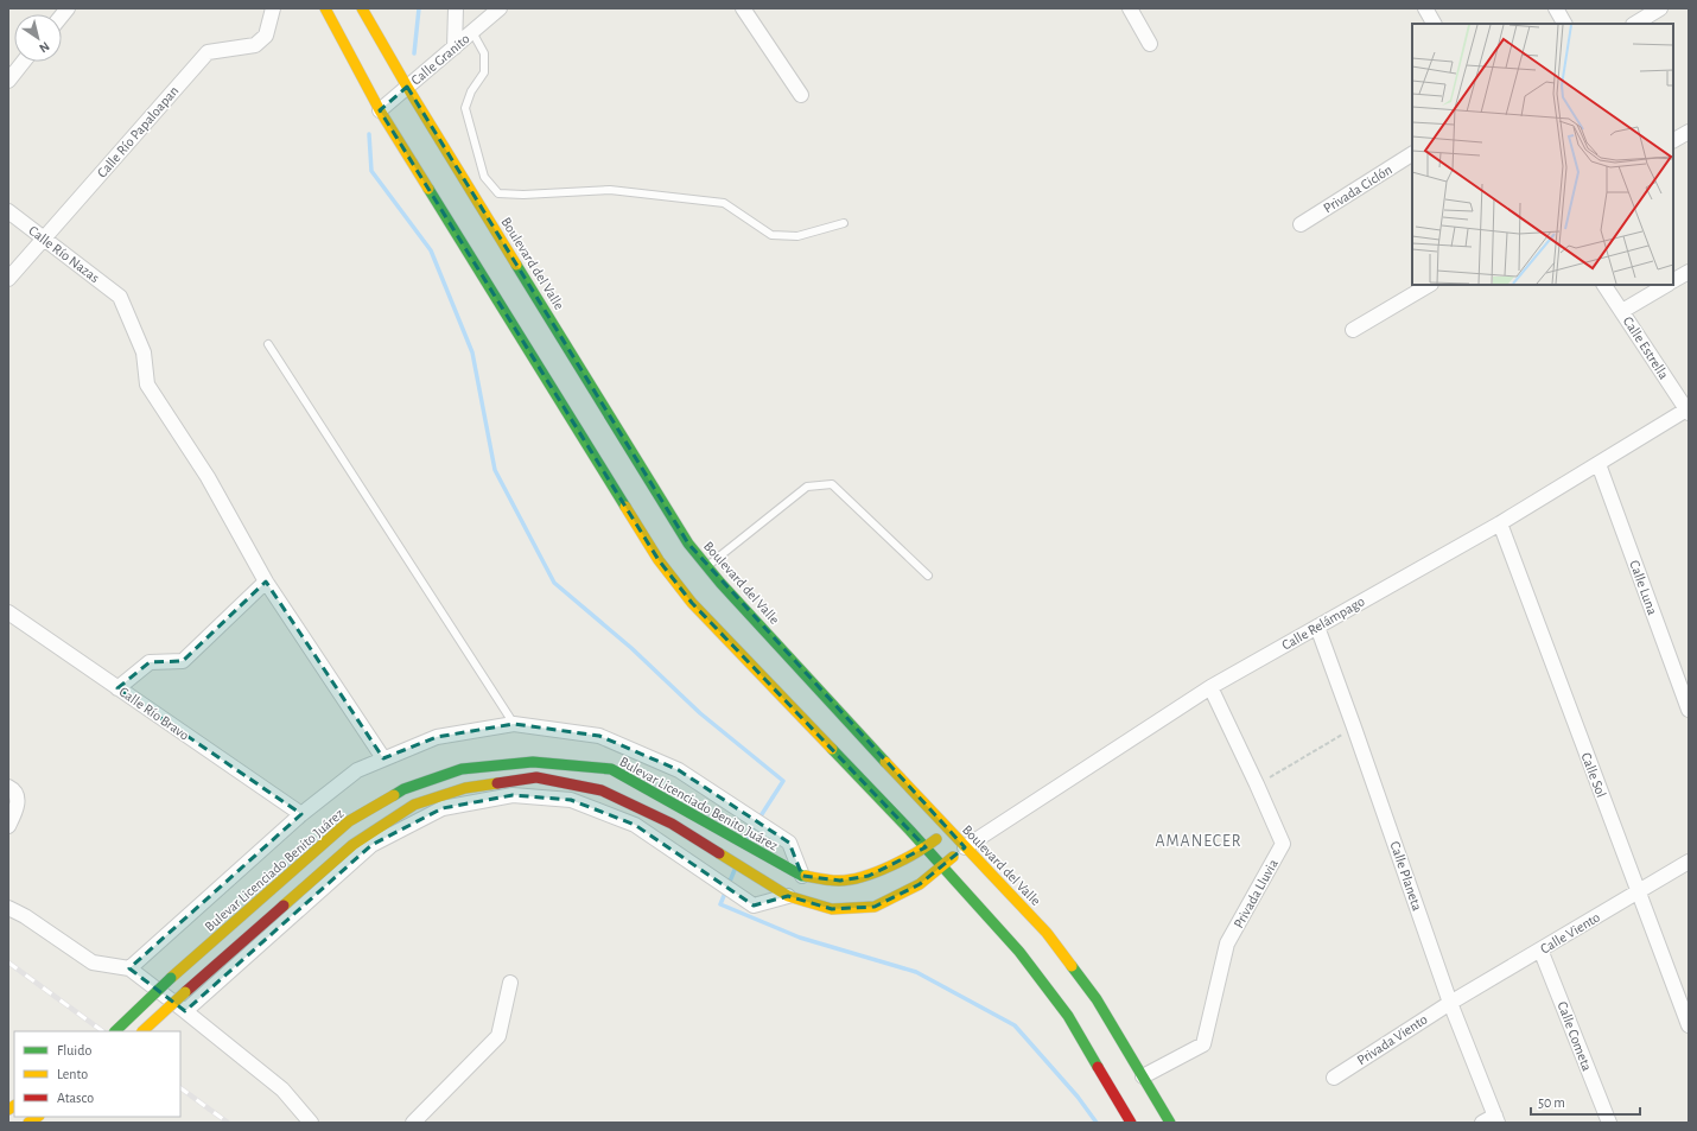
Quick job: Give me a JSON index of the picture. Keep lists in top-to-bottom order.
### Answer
{
  "streets": {
    "street": [
      "Calle Granito",
      "Calle Río Papaloapan",
      "Privada Ciclón",
      "Calle Río Nazas",
      "Boulevard del Valle",
      "Calle Estrella",
      "Calle Luna",
      "Calle Relámpago",
      "Calle Río Bravo",
      "Calle Sol",
      "Bulevar Licenciado Benito Juárez",
      "Calle Planeta",
      "Privada Lluvia",
      "Calle Viento",
      "Calle Cometa",
      "Privada Viento"
    ]
  },
  "crossings": [
    ["Calle Granito", "Boulevard del Valle"],
    ["Calle Río Papaloapan", "Calle Río Nazas"],
    ["Boulevard del Valle", "Calle Relámpago"],
    ["Boulevard del Valle", "Bulevar Licenciado Benito Juárez"],
    ["Boulevard del Valle", "Privada Lluvia"],
    ["Calle Estrella", "Calle Relámpago"],
    ["Calle Luna", "Calle Relámpago"],
    ["Calle Relámpago", "Calle Sol"],
    ["Calle Relámpago", "Calle Planeta"],
    ["Calle Relámpago", "Privada Lluvia"],
    ["Calle Sol", "Calle Viento"],
    ["Calle Planeta", "Calle Viento"],
    ["Calle Planeta", "Privada Viento"],
    ["Calle Viento", "Calle Cometa"],
    ["Calle Viento", "Privada Viento"]
  ],
  "districts": ["AMANECER"],
  "legend": ["Fluido", "Lento", "Atasco"],
  "scale_bar": "50 m",
  "north": "bottom right"
}
